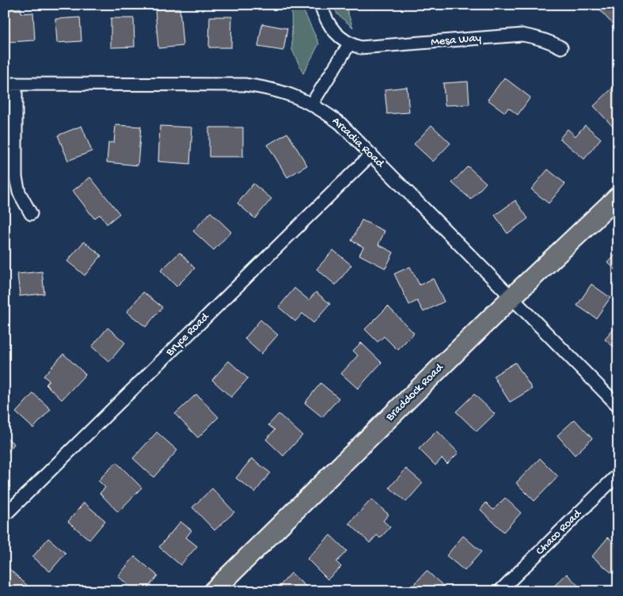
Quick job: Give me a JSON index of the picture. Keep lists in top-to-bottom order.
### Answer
{
  "streets": {
    "main road": ["Braddock Road"],
    "street": [
      "Mesa Way",
      "Arcadia Road",
      "Bryce Road",
      "Chaco Road"
    ]
  },
  "crossings": [
    ["Arcadia Road", "Bryce Road"],
    ["Arcadia Road", "Braddock Road"]
  ]
}
